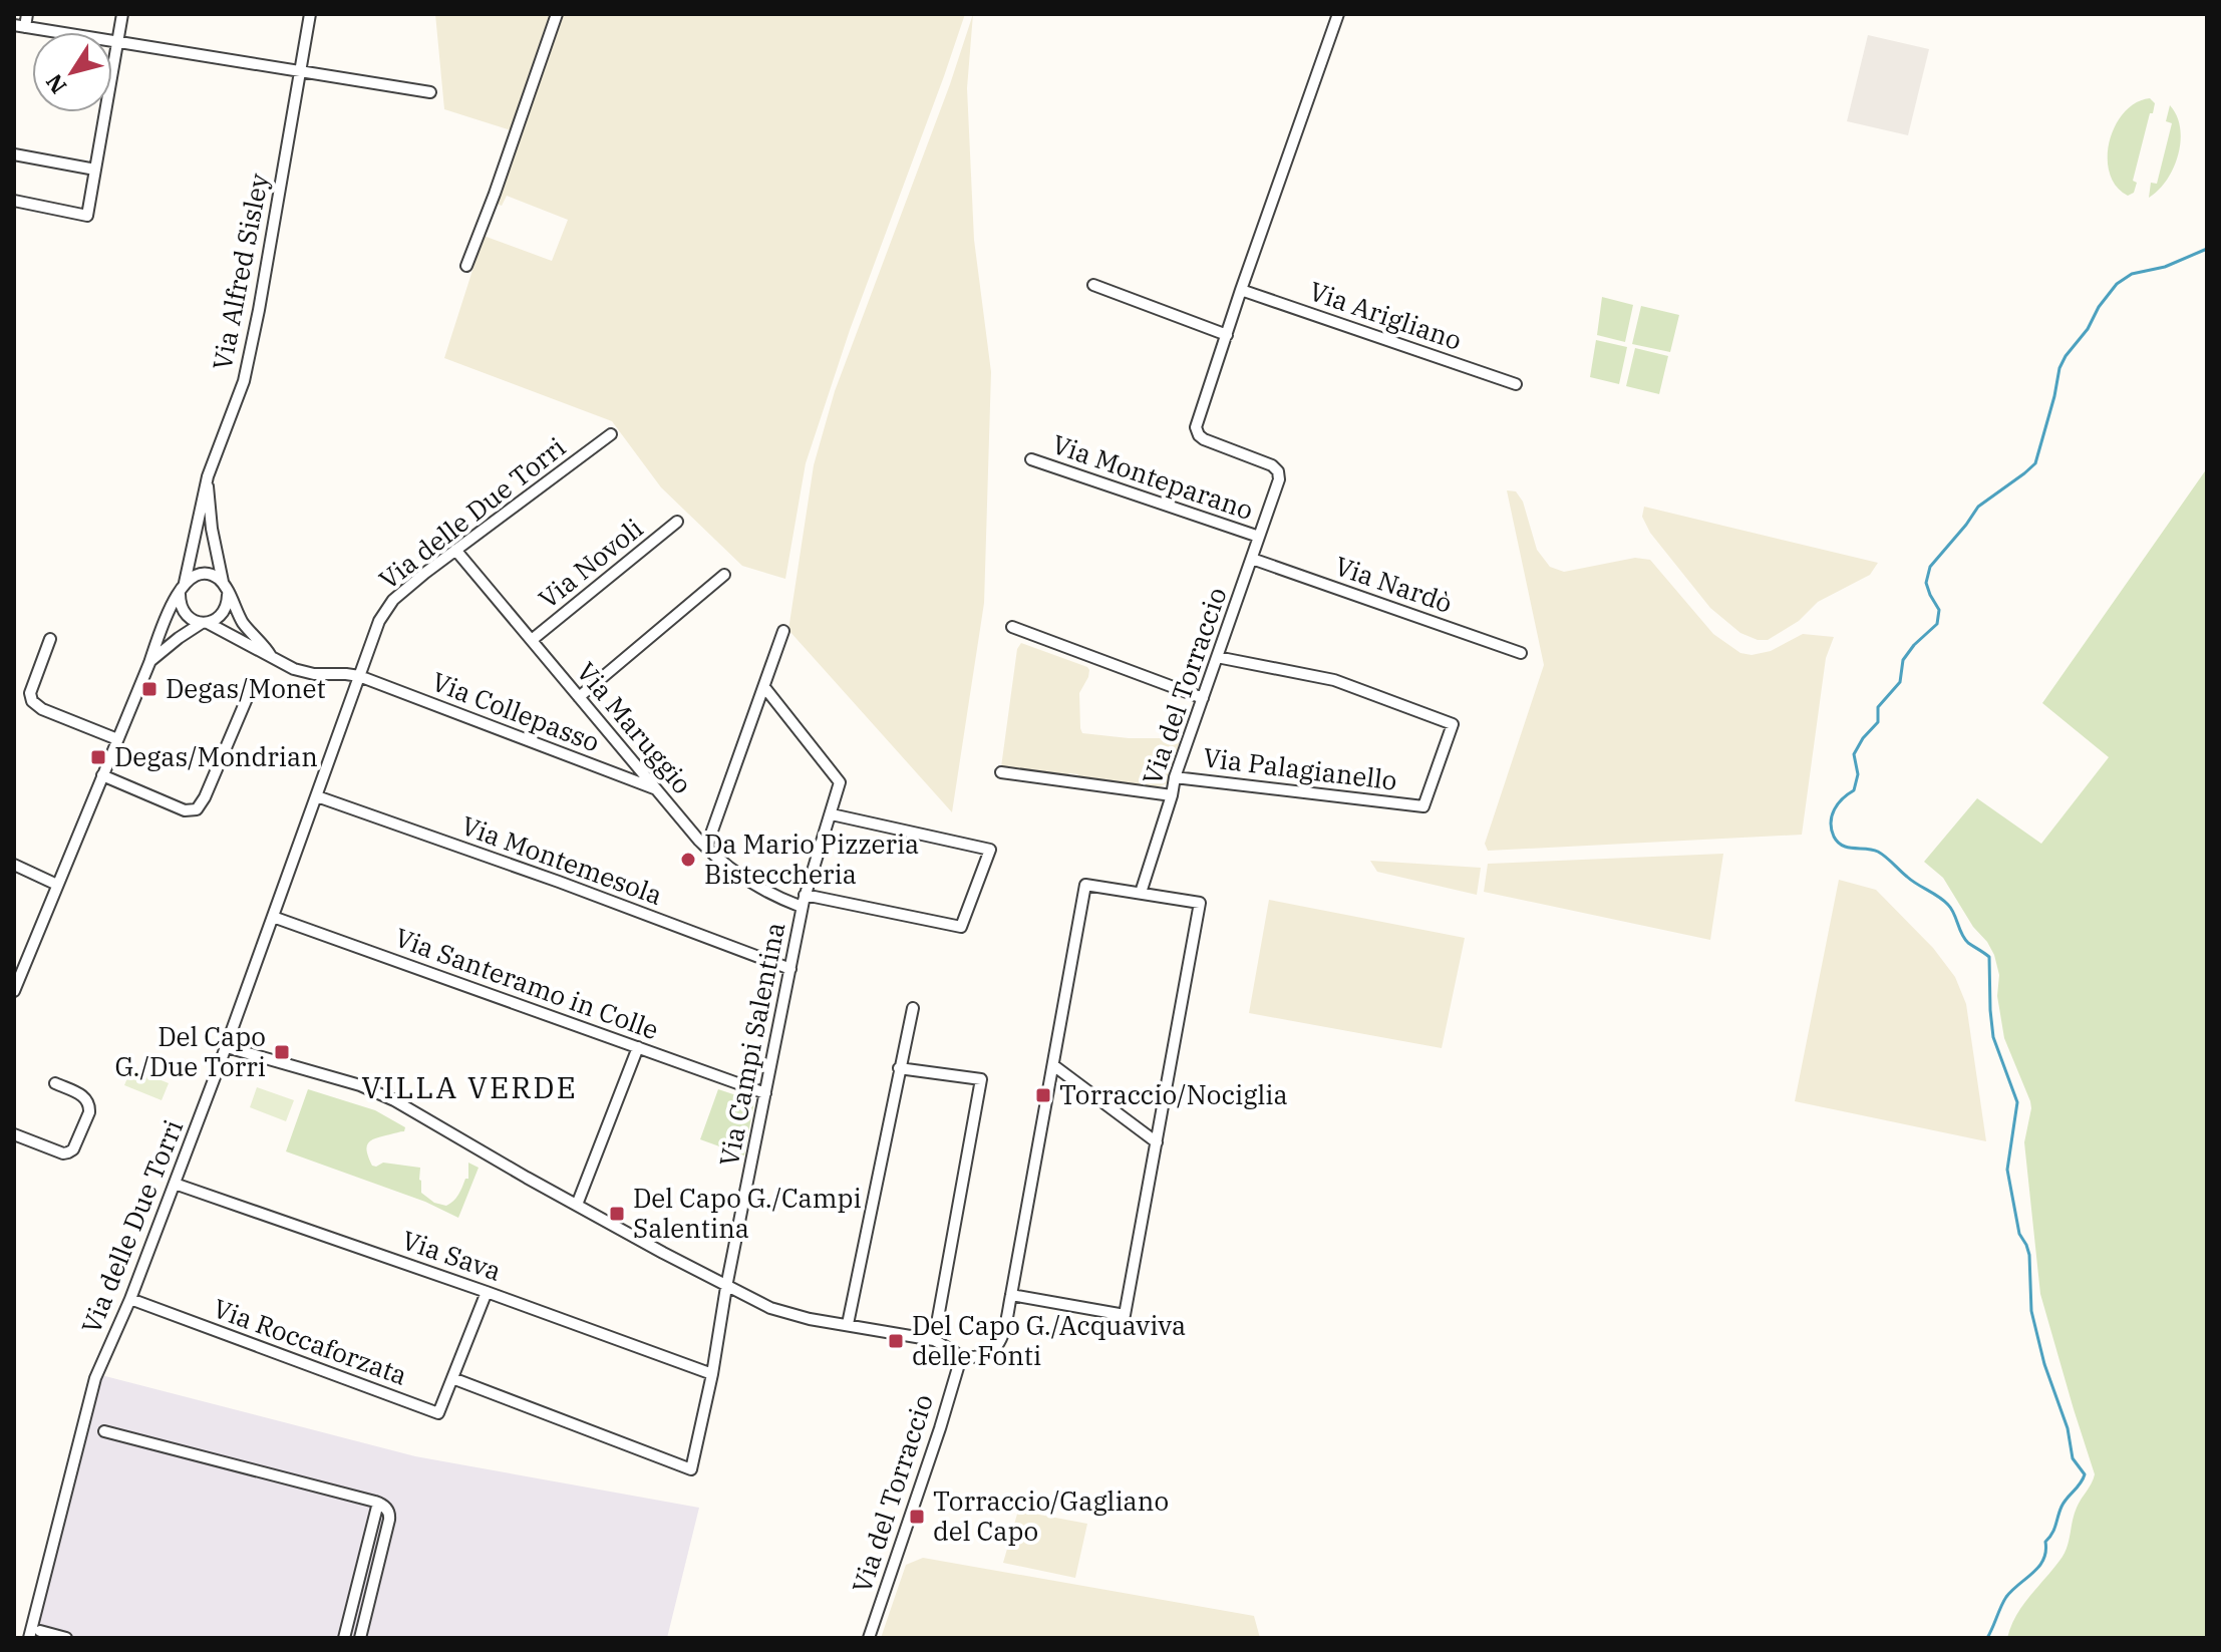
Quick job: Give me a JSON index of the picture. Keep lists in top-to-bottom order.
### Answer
{
  "streets": {
    "street": [
      "Via Alfred Sisley",
      "Via Arigliano",
      "Via Monteparano",
      "Via delle Due Torri",
      "Via Novoli",
      "Via Nardò",
      "Via del Torraccio",
      "Via Collepasso",
      "Via Maruggio",
      "Via Palagianello",
      "Via Montemesola",
      "Via Santeramo in Colle",
      "Via Campi Salentina",
      "Via Sava",
      "Via Roccaforzata"
    ]
  },
  "crossings": [
    ["Via Alfred Sisley", "Via Collepasso"],
    ["Via Arigliano", "Via del Torraccio"],
    ["Via Monteparano", "Via del Torraccio"],
    ["Via delle Due Torri", "Via Collepasso"],
    ["Via delle Due Torri", "Via Maruggio"],
    ["Via delle Due Torri", "Via Montemesola"],
    ["Via delle Due Torri", "Via Santeramo in Colle"],
    ["Via delle Due Torri", "Via Sava"],
    ["Via delle Due Torri", "Via Roccaforzata"],
    ["Via Novoli", "Via Maruggio"],
    ["Via Nardò", "Via del Torraccio"],
    ["Via del Torraccio", "Via Palagianello"],
    ["Via Collepasso", "Via Maruggio"],
    ["Via Maruggio", "Via Campi Salentina"],
    ["Via Montemesola", "Via Campi Salentina"],
    ["Via Santeramo in Colle", "Via Campi Salentina"],
    ["Via Campi Salentina", "Via Sava"],
    ["Via Campi Salentina", "Via Roccaforzata"]
  ],
  "districts": ["VILLA VERDE"],
  "places": {
    "transit": [
      "Degas/Monet",
      "Degas/Mondrian",
      "Del Capo G./Due Torri",
      "Torraccio/Nociglia",
      "Del Capo G./Campi Salentina",
      "Del Capo G./Acquaviva delle Fonti",
      "Torraccio/Gagliano del Capo"
    ],
    "other": ["Da Mario Pizzeria Bisteccheria"]
  },
  "north": "bottom left"
}
